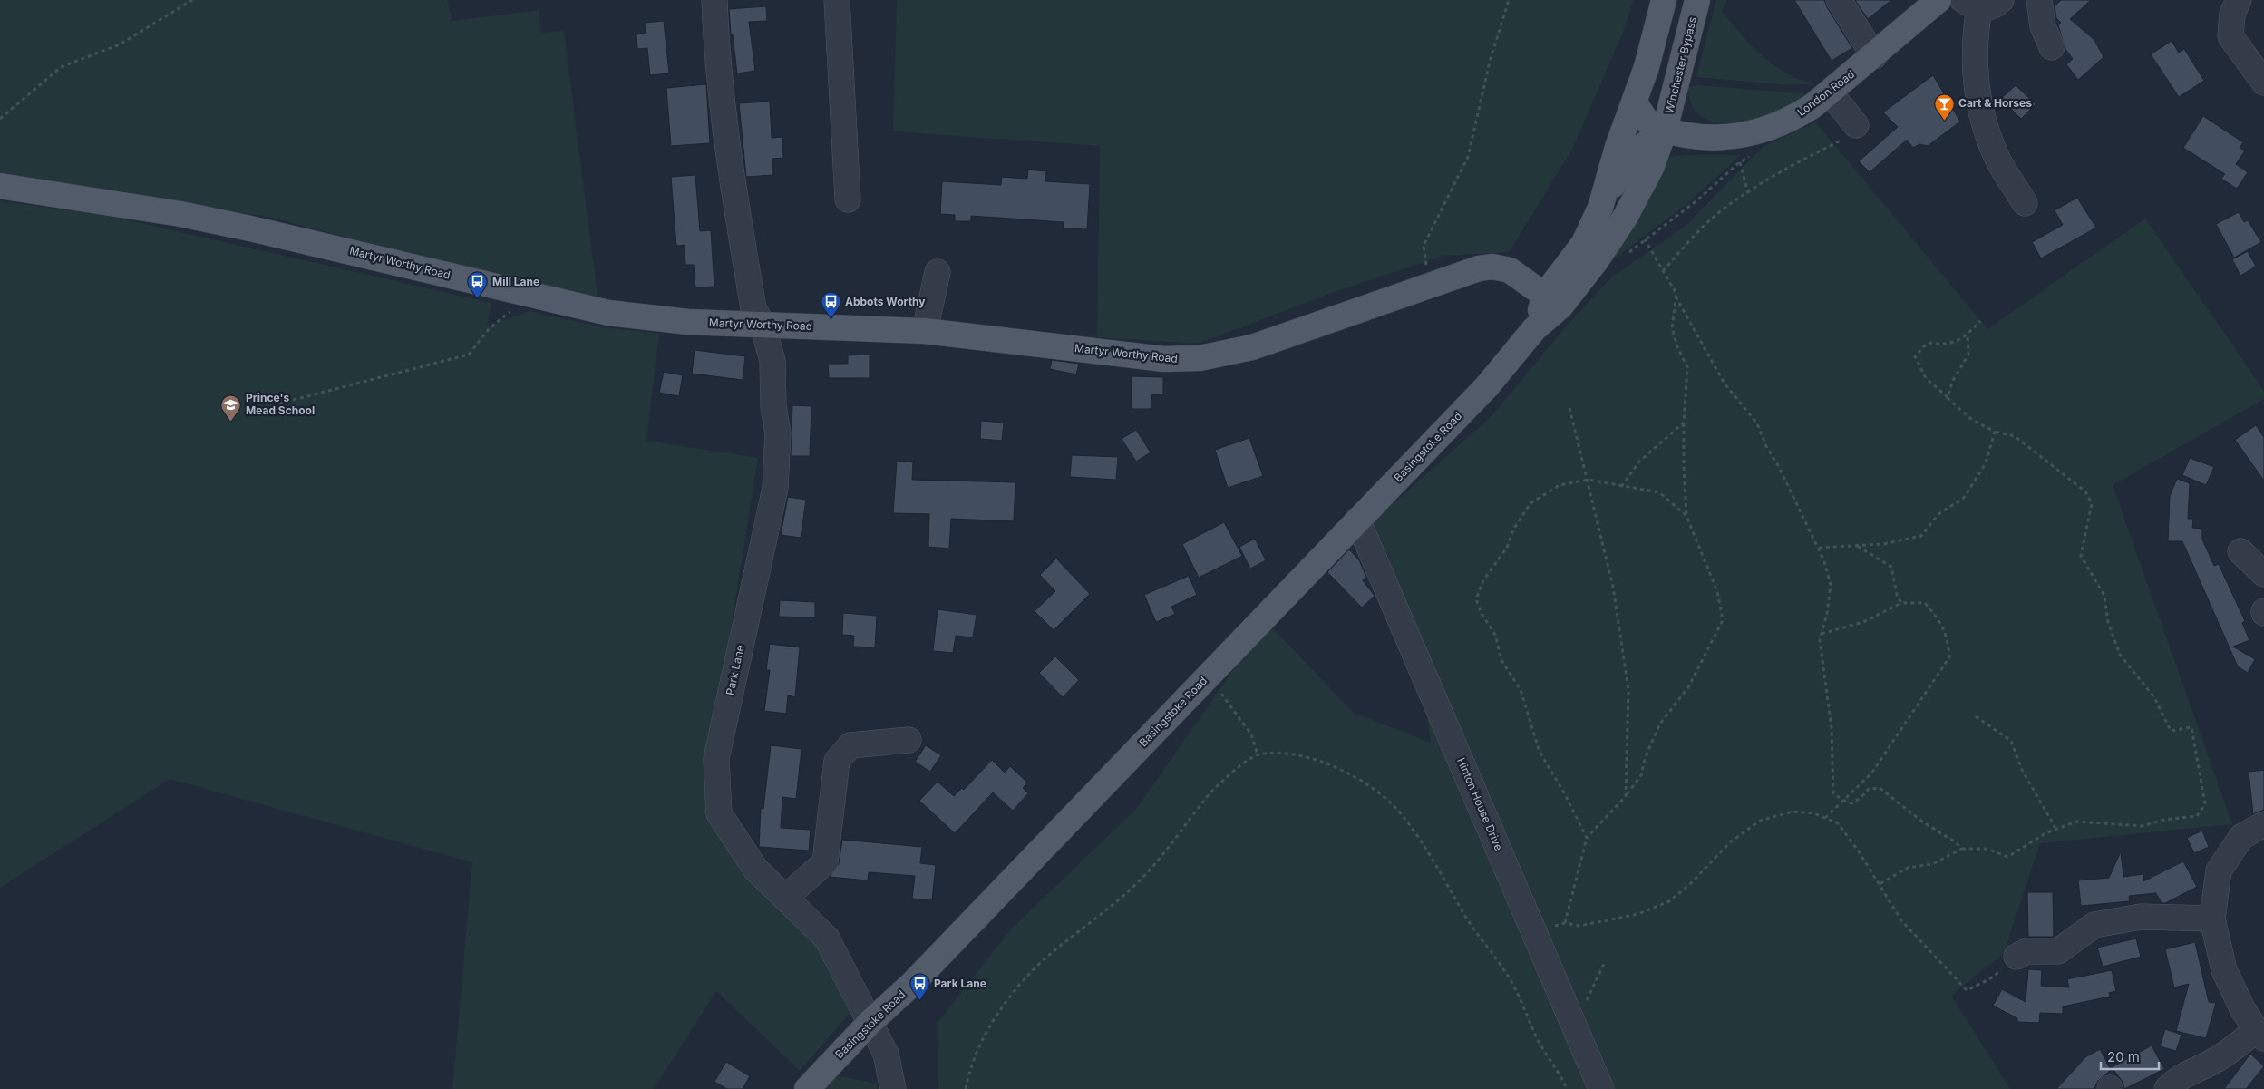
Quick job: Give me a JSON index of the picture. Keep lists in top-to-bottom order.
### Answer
{
  "streets": {
    "main road": [
      "Winchester Bypass",
      "London Road",
      "Martyr Worthy Road",
      "Basingstoke Road"
    ],
    "street": ["Park Lane", "Hinton House Drive"]
  },
  "crossings": [
    ["Winchester Bypass", "London Road"],
    ["Winchester Bypass", "Basingstoke Road"],
    ["London Road", "Basingstoke Road"],
    ["Martyr Worthy Road", "Basingstoke Road"],
    ["Martyr Worthy Road", "Park Lane"],
    ["Basingstoke Road", "Park Lane"],
    ["Basingstoke Road", "Hinton House Drive"]
  ],
  "places": {
    "bar": ["Cart & Horses"],
    "bus stop": ["Mill Lane", "Abbots Worthy", "Park Lane"],
    "school or university": ["Prince's Mead School"]
  },
  "scale_bar": "20 m"
}
